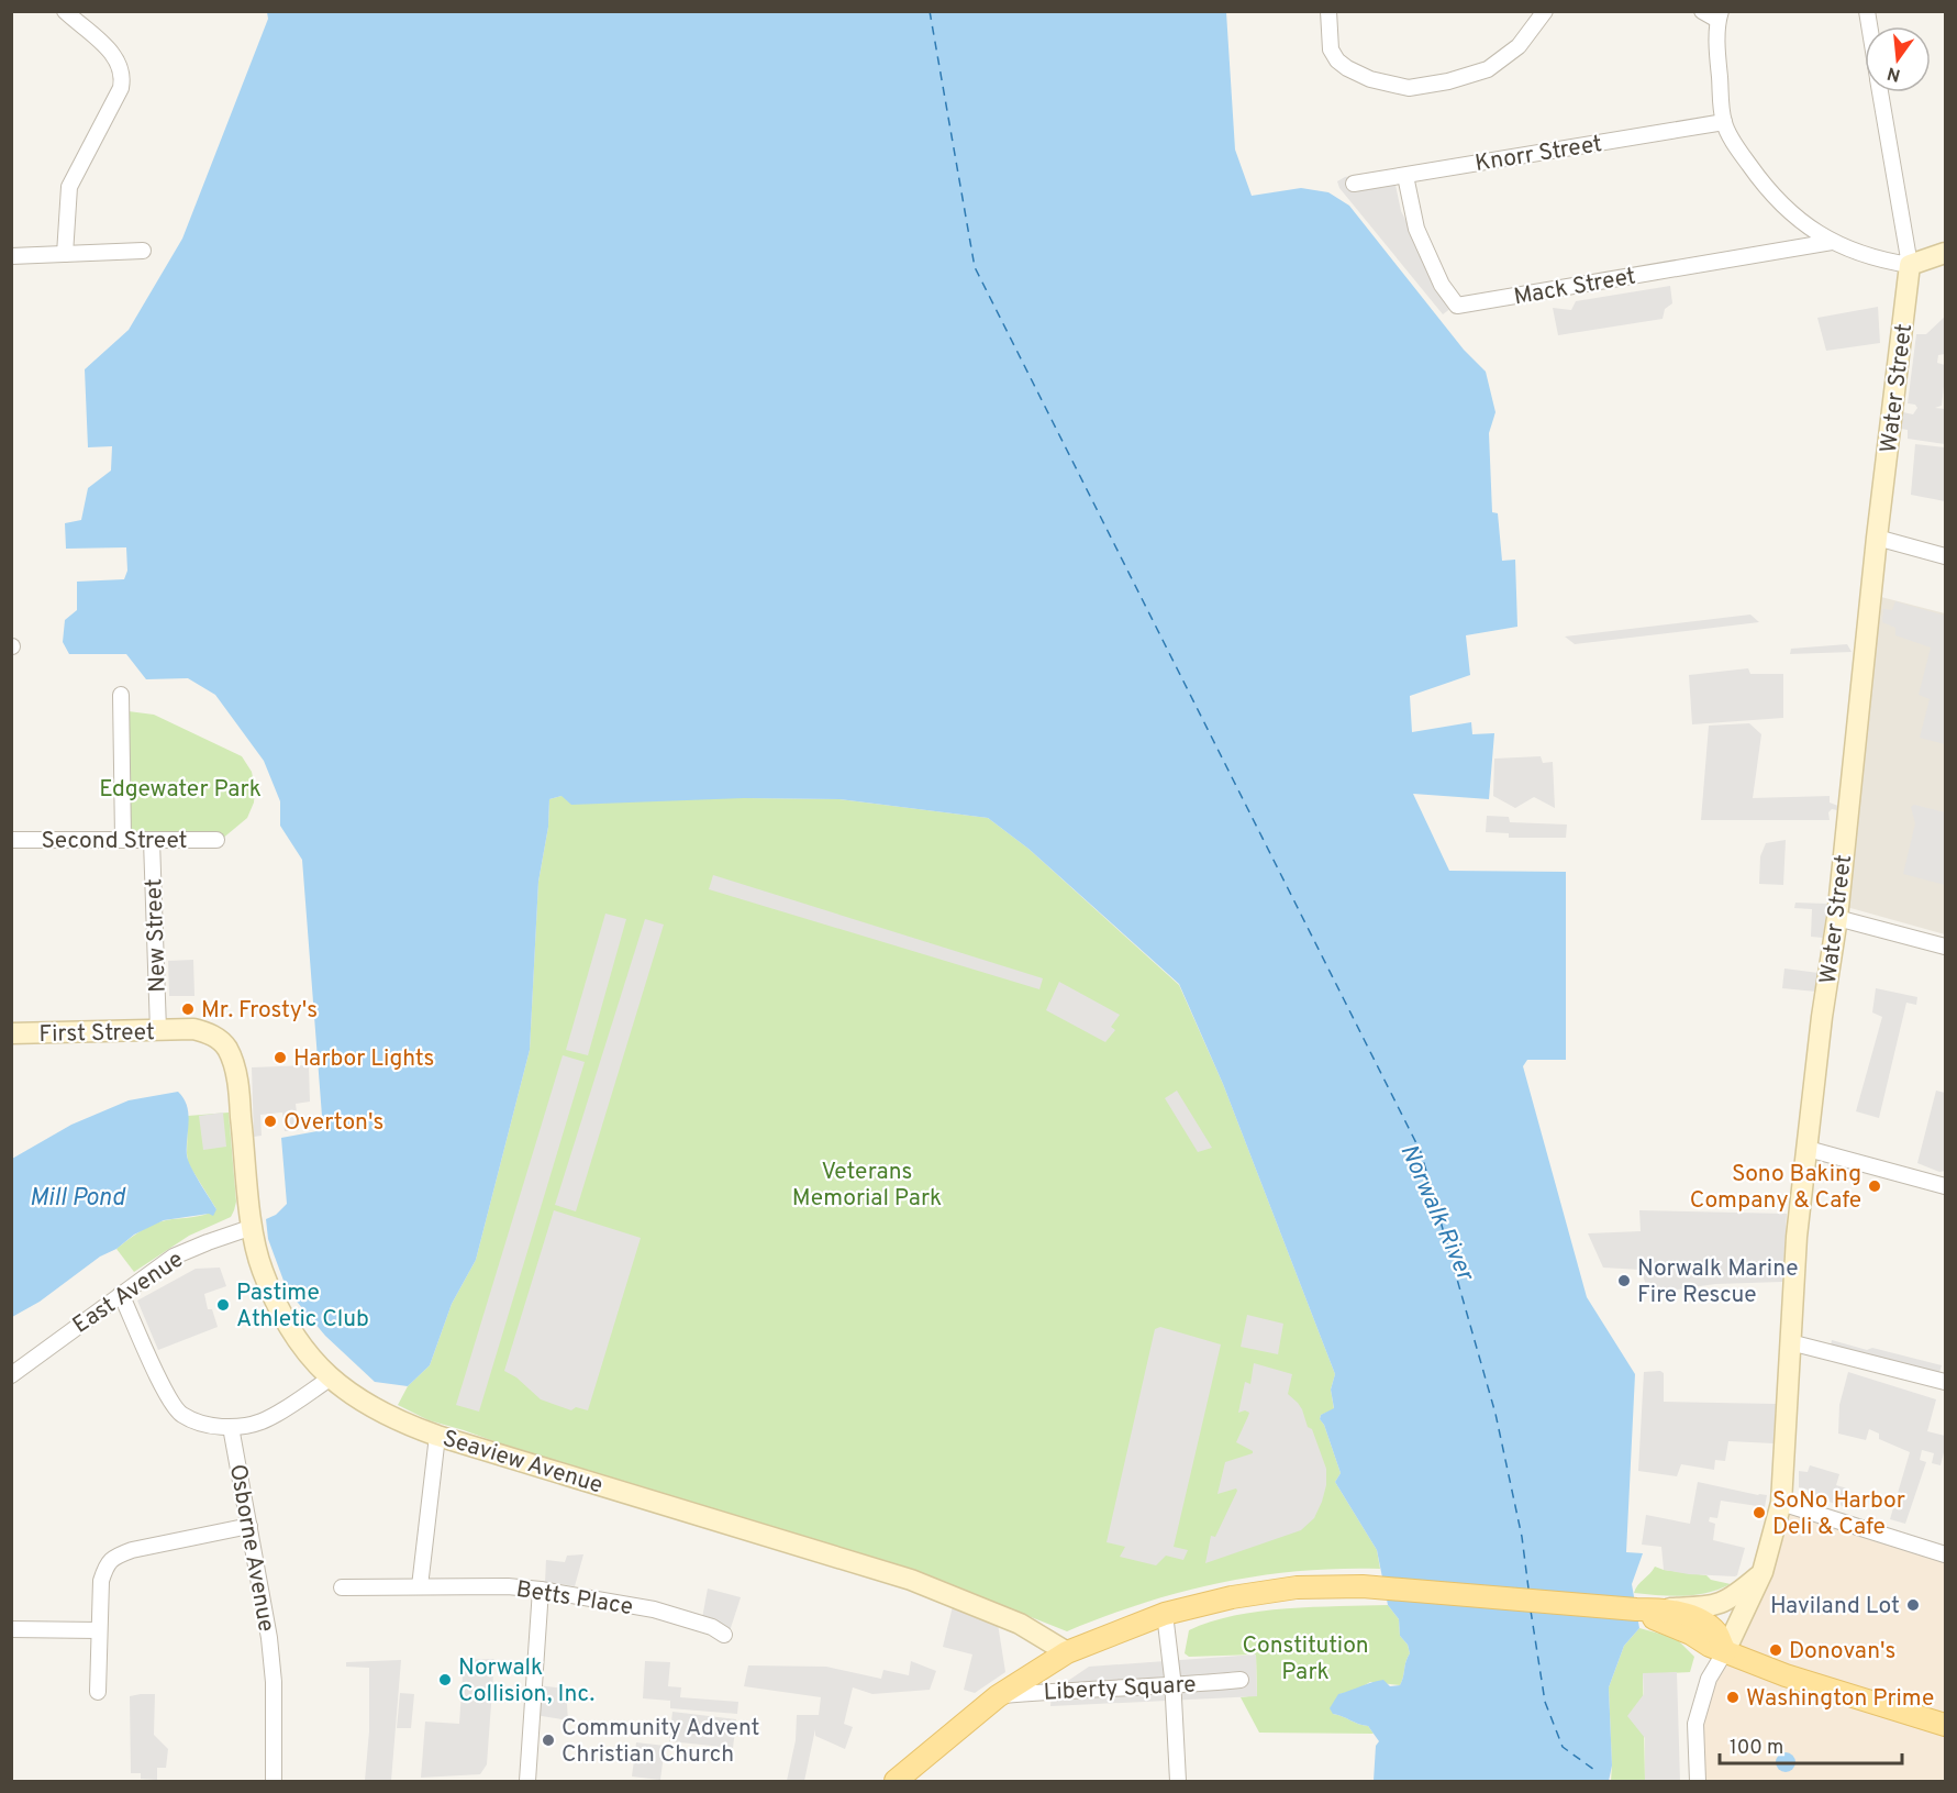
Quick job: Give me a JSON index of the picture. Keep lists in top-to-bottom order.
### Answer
{
  "streets": {
    "main road": [
      "Water Street",
      "First Street",
      "Seaview Avenue",
      "Liberty Square"
    ],
    "street": [
      "Knorr Street",
      "Mack Street",
      "Second Street",
      "New Street",
      "East Avenue",
      "Osborne Avenue",
      "Betts Place"
    ]
  },
  "crossings": [
    ["Knorr Street", "Mack Street"],
    ["Water Street", "Liberty Square"],
    ["Second Street", "New Street"],
    ["New Street", "First Street"],
    ["First Street", "Seaview Avenue"],
    ["East Avenue", "Seaview Avenue"],
    ["Seaview Avenue", "Liberty Square"]
  ],
  "water": ["Mill Pond", "Norwalk River"],
  "parks": ["Edgewater Park", "Veterans Memorial Park", "Constitution Park"],
  "places": [
    "Mr. Frosty's",
    "Harbor Lights",
    "Overton's",
    "Sono Baking Company & Cafe",
    "Norwalk Marine Fire Rescue",
    "Pastime Athletic Club",
    "SoNo Harbor Deli & Cafe",
    "Haviland Lot",
    "Donovan's",
    "Norwalk Collision, Inc.",
    "Washington Prime",
    "Community Advent Christian Church"
  ],
  "scale_bar": "100 m",
  "north": "bottom"
}
